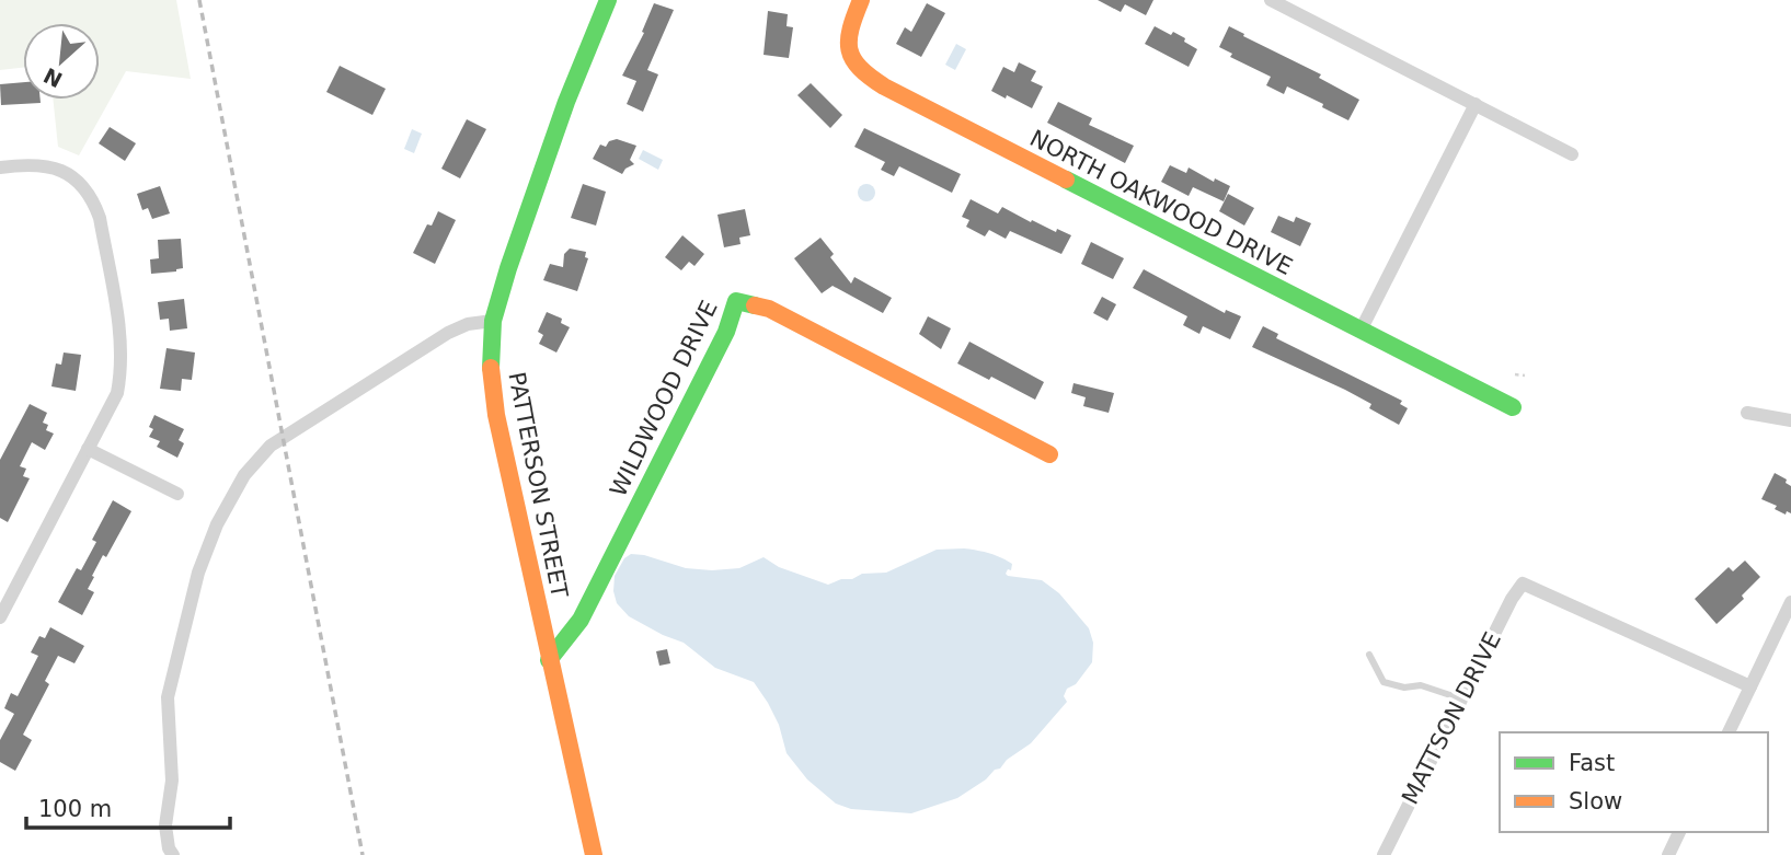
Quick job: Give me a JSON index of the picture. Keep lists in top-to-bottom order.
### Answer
{
  "streets": {
    "street": [
      "NORTH OAKWOOD DRIVE",
      "WILDWOOD DRIVE",
      "PATTERSON STREET",
      "MATTSON DRIVE"
    ]
  },
  "crossings": [
    ["WILDWOOD DRIVE", "PATTERSON STREET"]
  ],
  "legend": ["Fast", "Slow"],
  "scale_bar": "100 m",
  "north": "bottom left"
}
